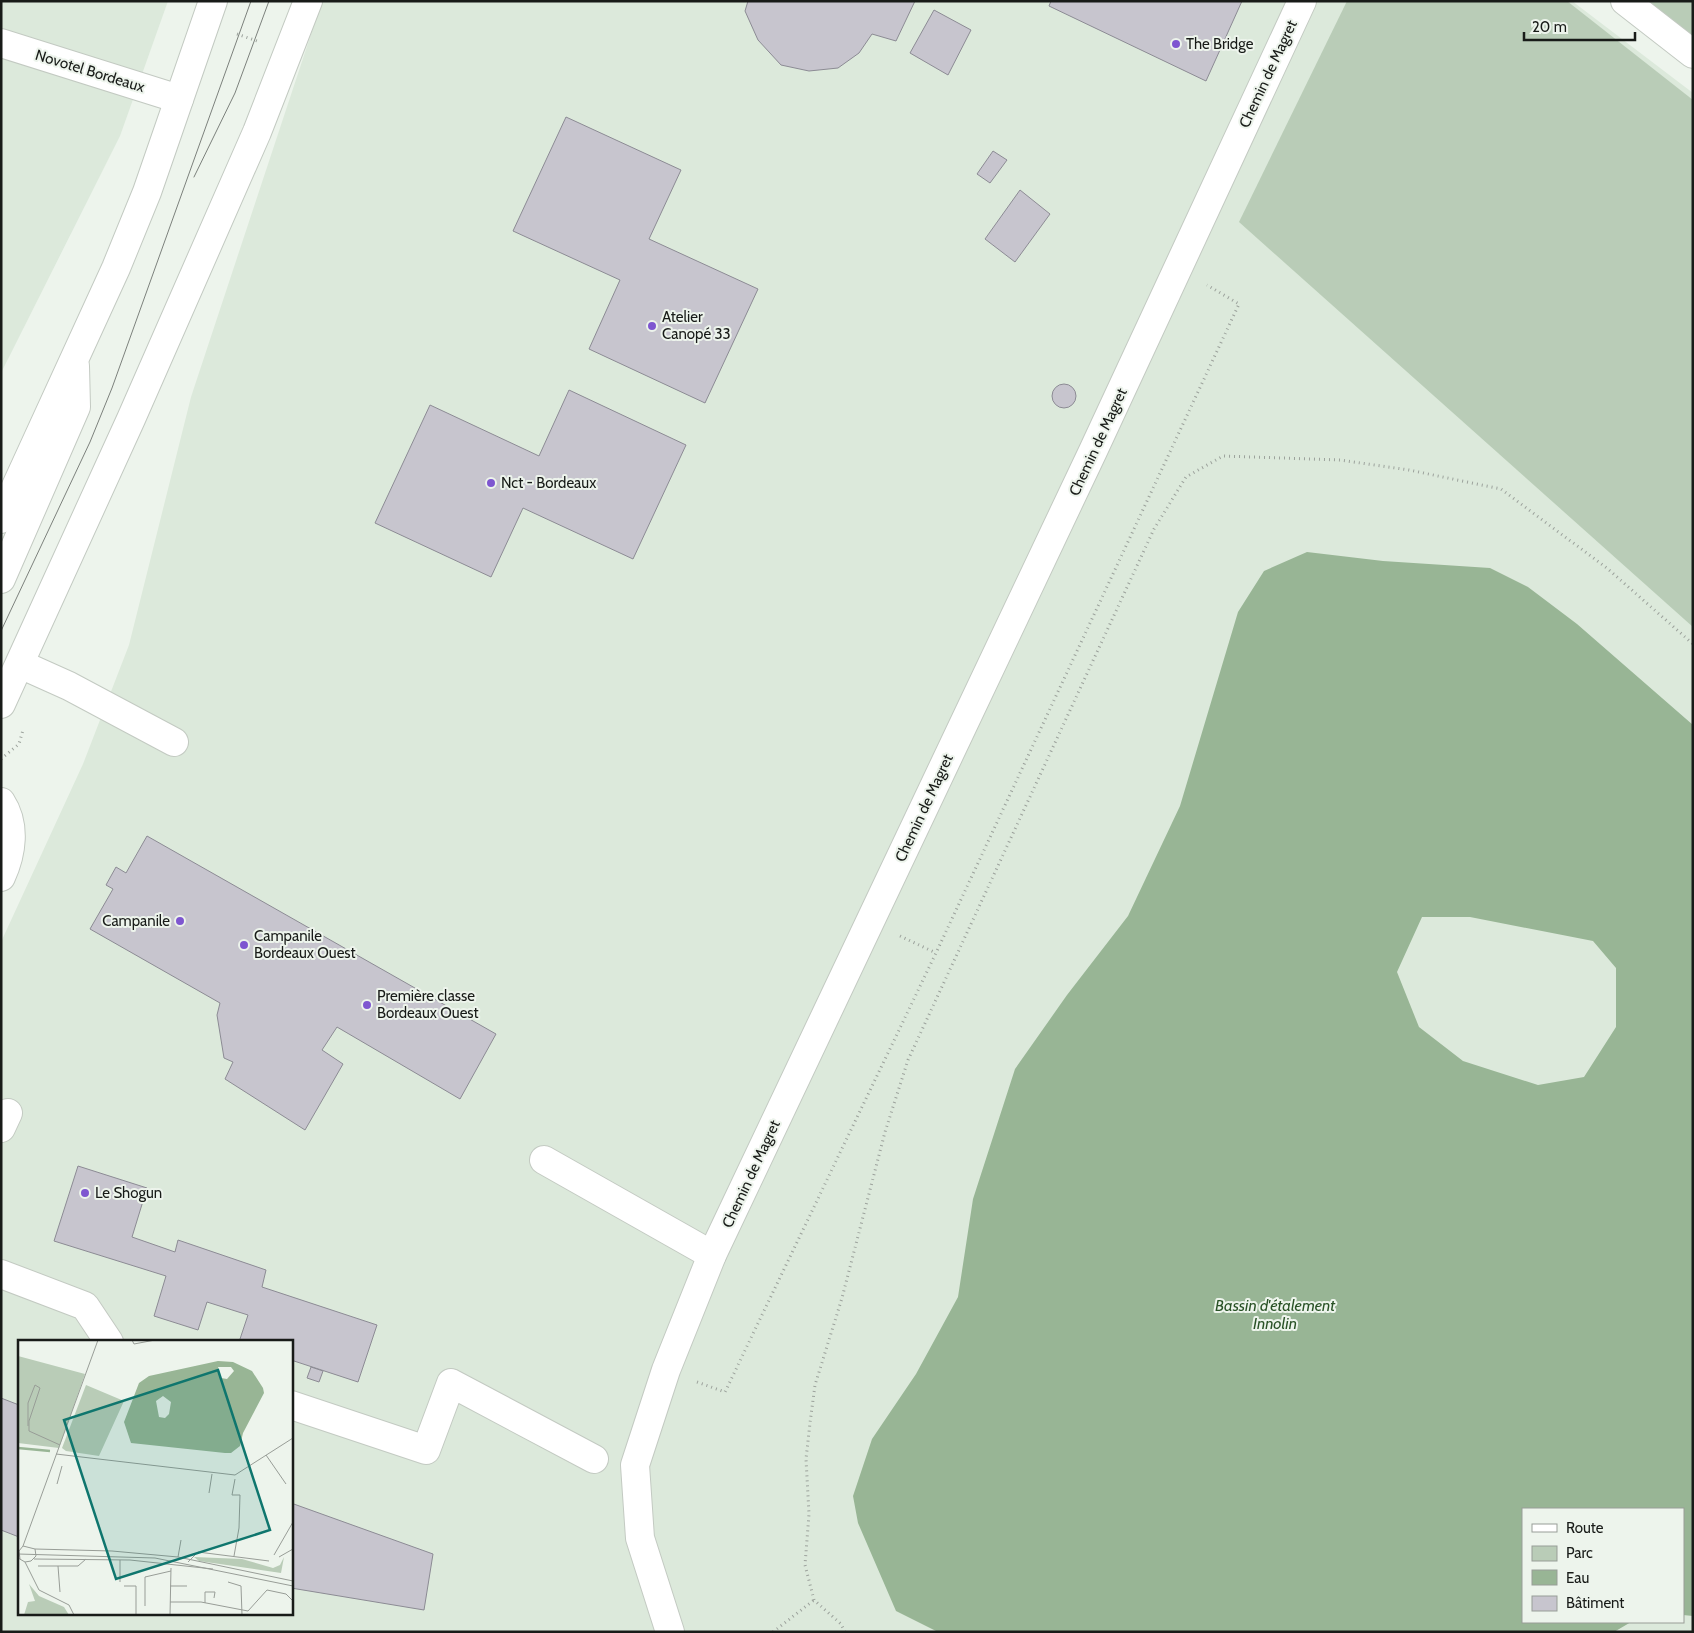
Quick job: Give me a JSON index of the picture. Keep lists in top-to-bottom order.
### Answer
{
  "streets": {
    "street": ["Novotel Bordeaux", "Chemin de Magret"]
  },
  "water": ["Bassin d'étalement Innolin"],
  "places": [
    "The Bridge",
    "Atelier Canopé 33",
    "Nct - Bordeaux",
    "Campanile",
    "Campanile Bordeaux Ouest",
    "Première classe Bordeaux Ouest",
    "Le Shogun"
  ],
  "legend": [
    "Route",
    "Parc",
    "Eau",
    "Bâtiment"
  ],
  "scale_bar": "20 m"
}
